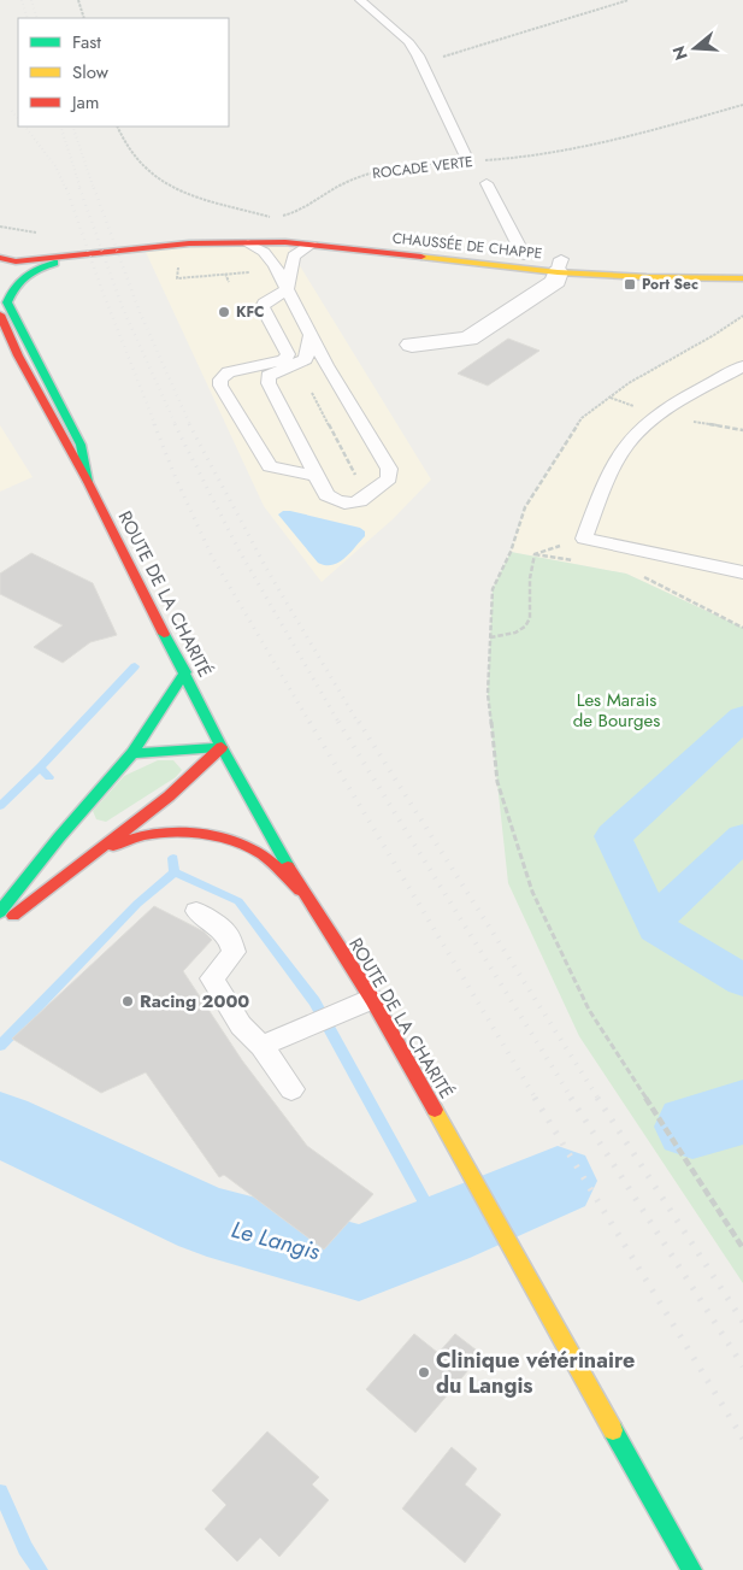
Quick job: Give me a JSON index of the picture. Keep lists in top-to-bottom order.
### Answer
{
  "streets": {
    "main road": ["CHAUSSÉE DE CHAPPE", "ROUTE DE LA CHARITÉ"],
    "path": ["ROCADE VERTE"]
  },
  "crossings": [
    ["CHAUSSÉE DE CHAPPE", "ROUTE DE LA CHARITÉ"]
  ],
  "water": ["Le Langis"],
  "parks": ["Les Marais de Bourges"],
  "places": {
    "transit": ["Port Sec"],
    "other": ["KFC", "Racing 2000", "Clinique vétérinaire du Langis"]
  },
  "legend": ["Fast", "Slow", "Jam"],
  "north": "left"
}
